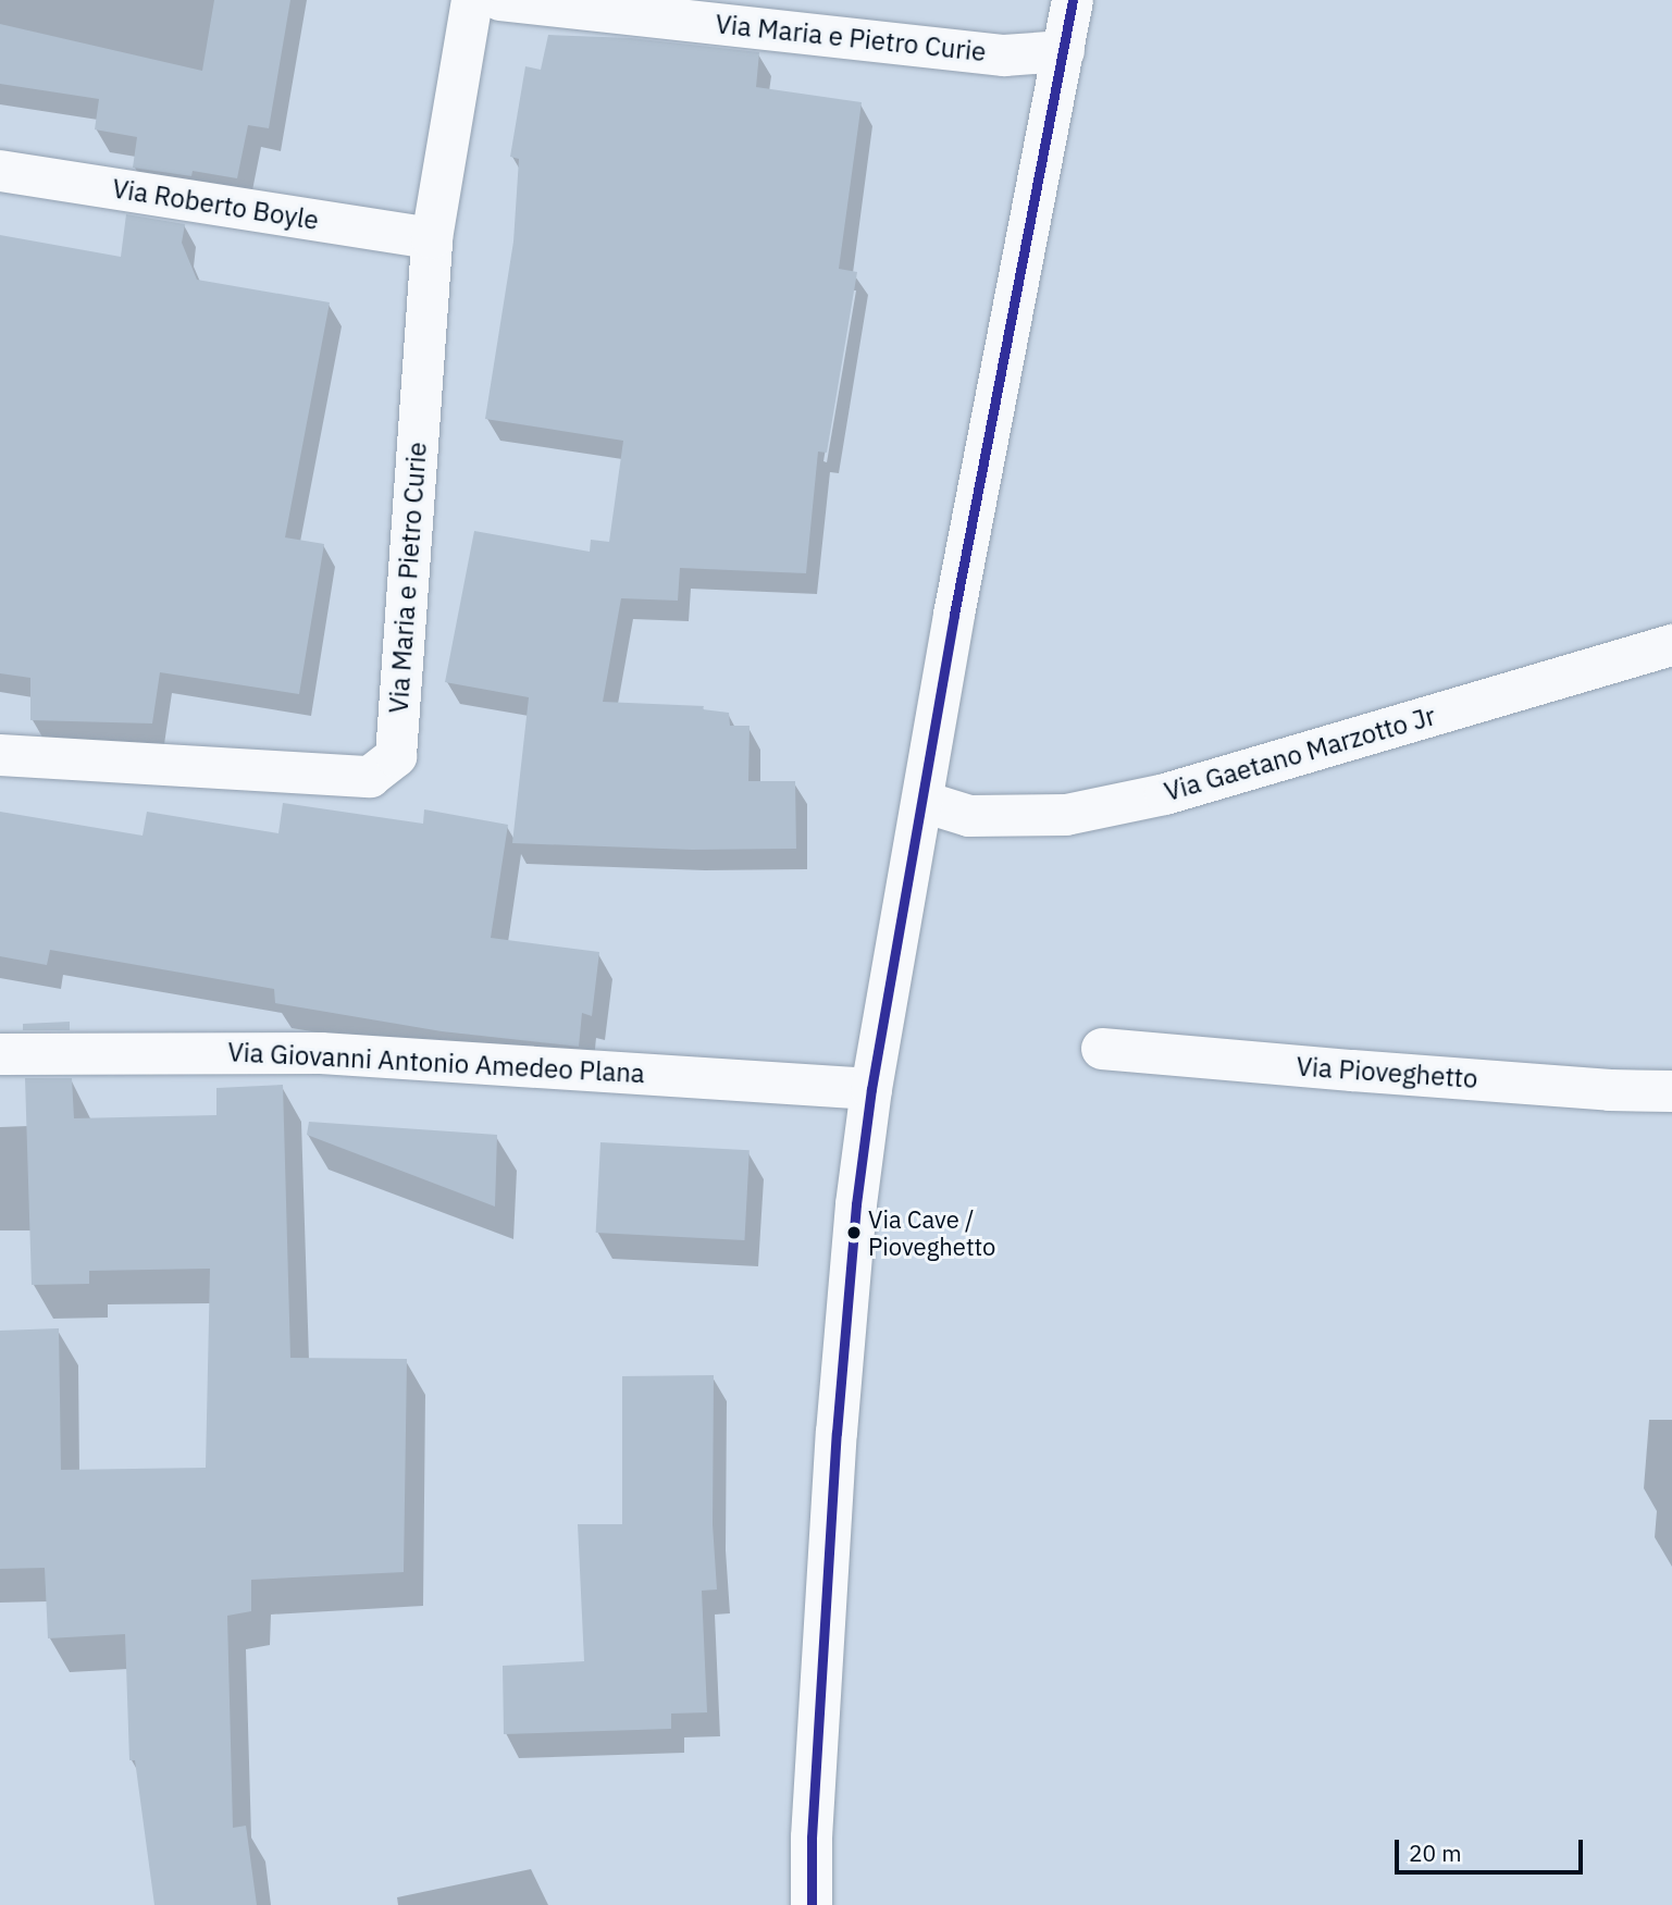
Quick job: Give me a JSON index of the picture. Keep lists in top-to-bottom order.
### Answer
{
  "streets": {
    "street": [
      "Via Maria e Pietro Curie",
      "Via Roberto Boyle",
      "Via Gaetano Marzotto Jr",
      "Via Giovanni Antonio Amedeo Plana",
      "Via Pioveghetto"
    ]
  },
  "crossings": [
    ["Via Maria e Pietro Curie", "Via Roberto Boyle"]
  ],
  "places": ["Via Cave / Pioveghetto"],
  "scale_bar": "20 m"
}
